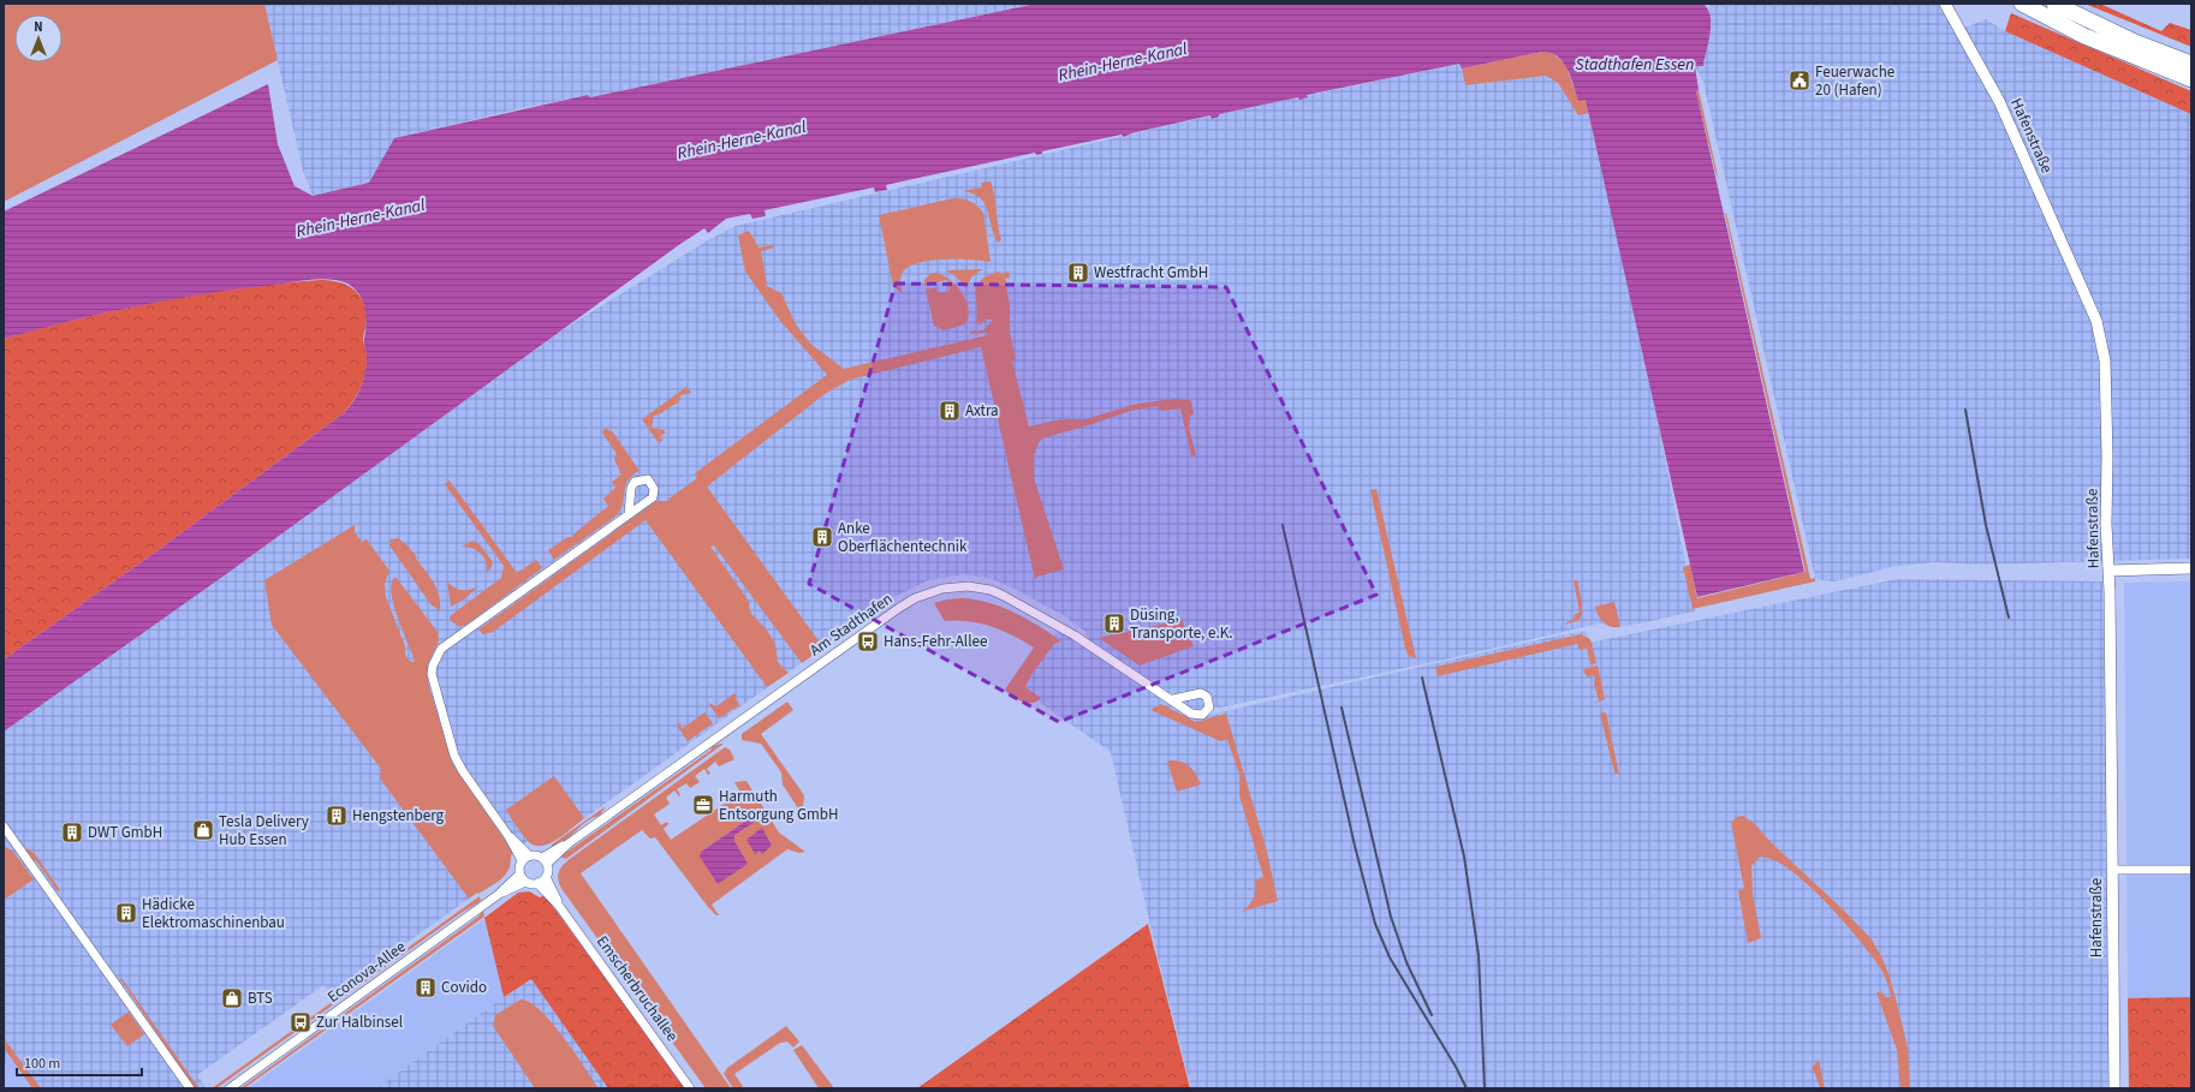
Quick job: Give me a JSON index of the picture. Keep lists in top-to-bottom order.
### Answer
{
  "streets": {
    "street": [
      "Hafenstraße",
      "Am Stadthafen",
      "Econova-Allee",
      "Emscherbruchallee"
    ]
  },
  "crossings": [
    ["Am Stadthafen", "Econova-Allee"],
    ["Am Stadthafen", "Emscherbruchallee"],
    ["Econova-Allee", "Emscherbruchallee"]
  ],
  "water": ["Rhein-Herne-Kanal", "Stadthafen Essen"],
  "places": {
    "public building": ["Feuerwache 20 (Hafen)"],
    "building": [
      "Westfracht GmbH",
      "Axtra",
      "Anke Oberflächentechnik",
      "Düsing, Transporte, e.K.",
      "Hengstenberg",
      "DWT GmbH",
      "Hädicke Elektromaschinenbau",
      "Covido"
    ],
    "bus stop": ["Hans-Fehr-Allee", "Zur Halbinsel"],
    "office": ["Harmuth Entsorgung GmbH"],
    "shop": ["Tesla Delivery Hub Essen", "BTS"]
  },
  "scale_bar": "100 m",
  "north": "top"
}
